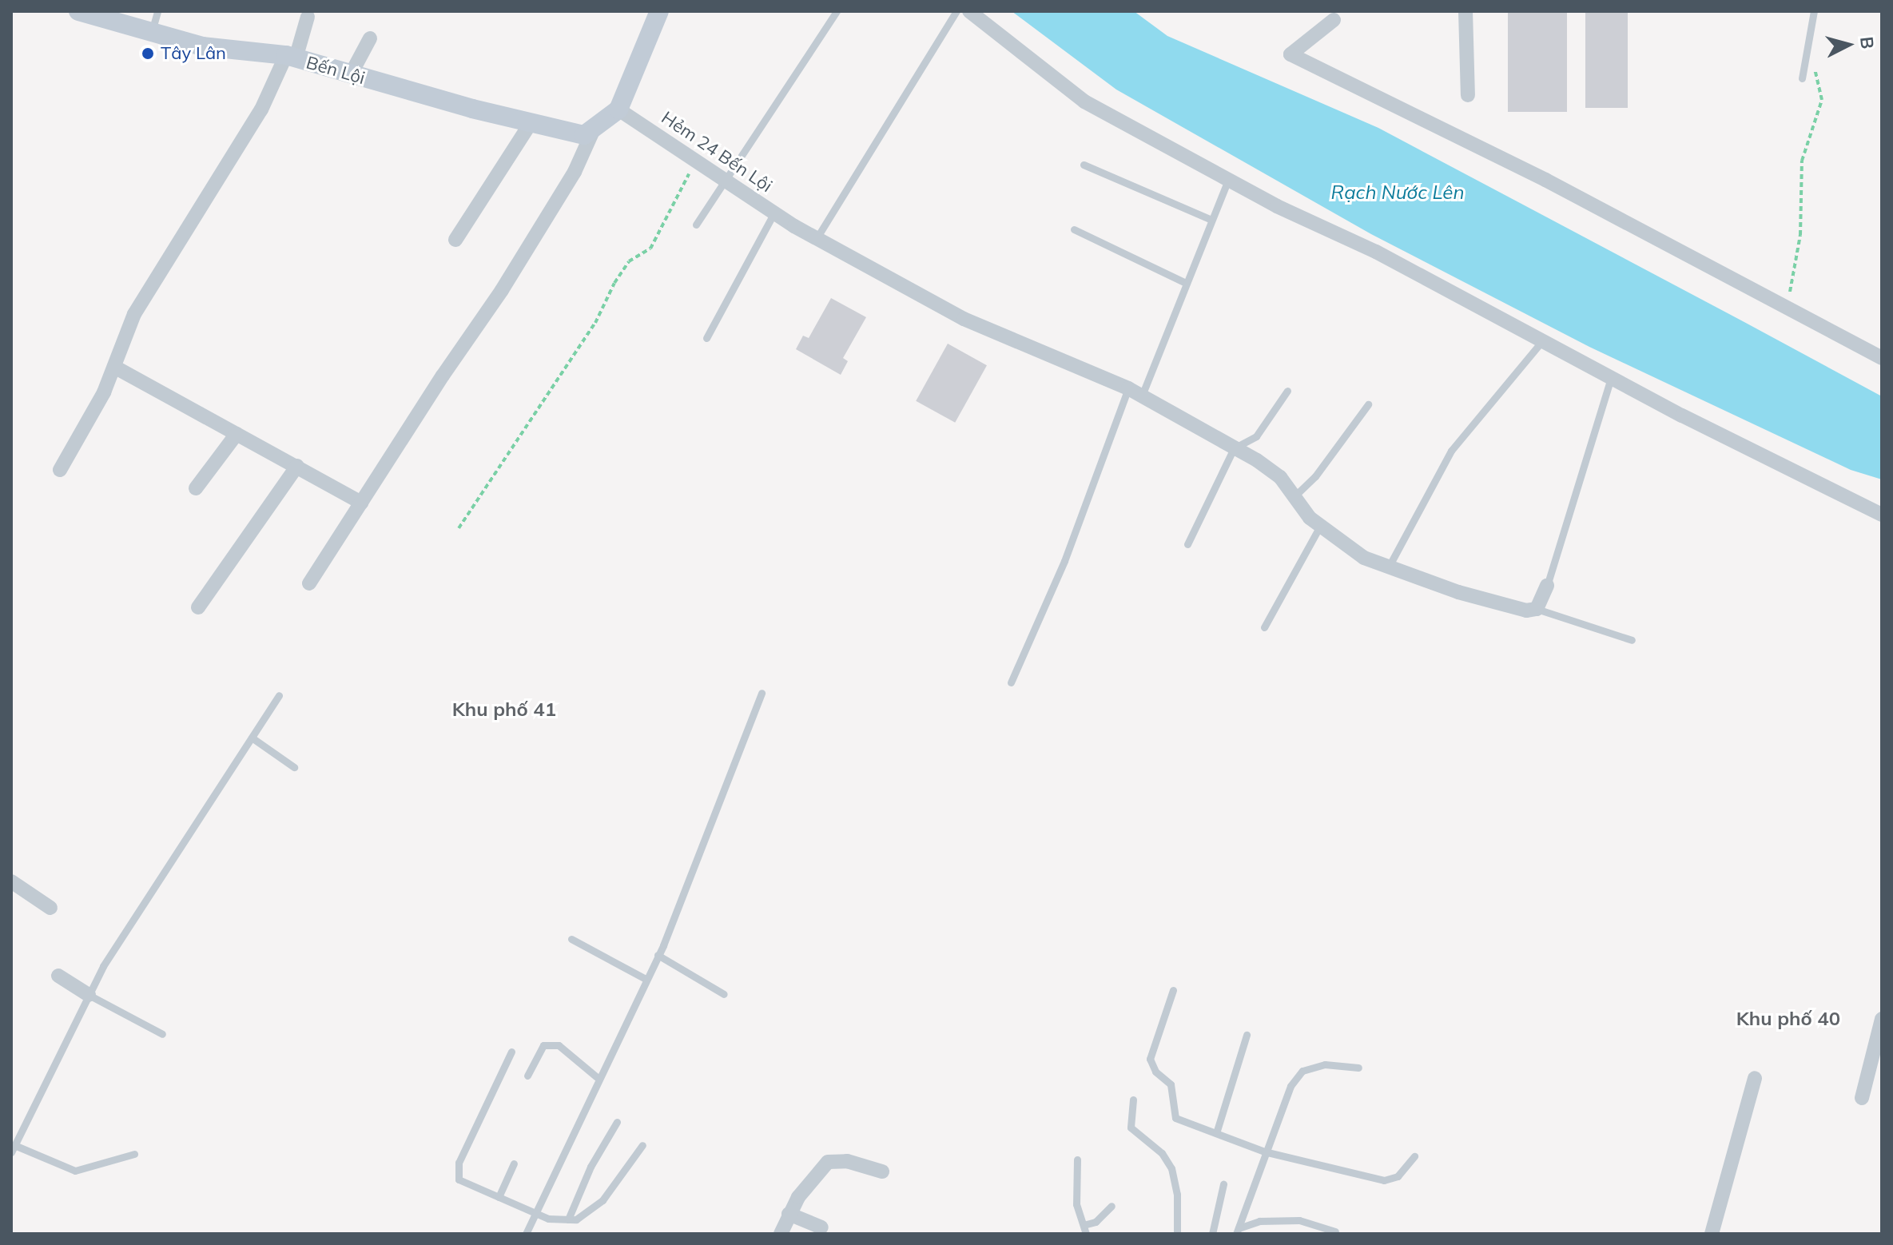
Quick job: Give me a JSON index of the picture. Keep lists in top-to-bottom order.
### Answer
{
  "streets": {
    "street": ["Bến Lội", "Hẻm 24 Bến Lội"]
  },
  "districts": ["Khu phố 41", "Khu phố 40"],
  "water": ["Rạch Nước Lên"],
  "places": ["Tây Lân"],
  "north": "right"
}
